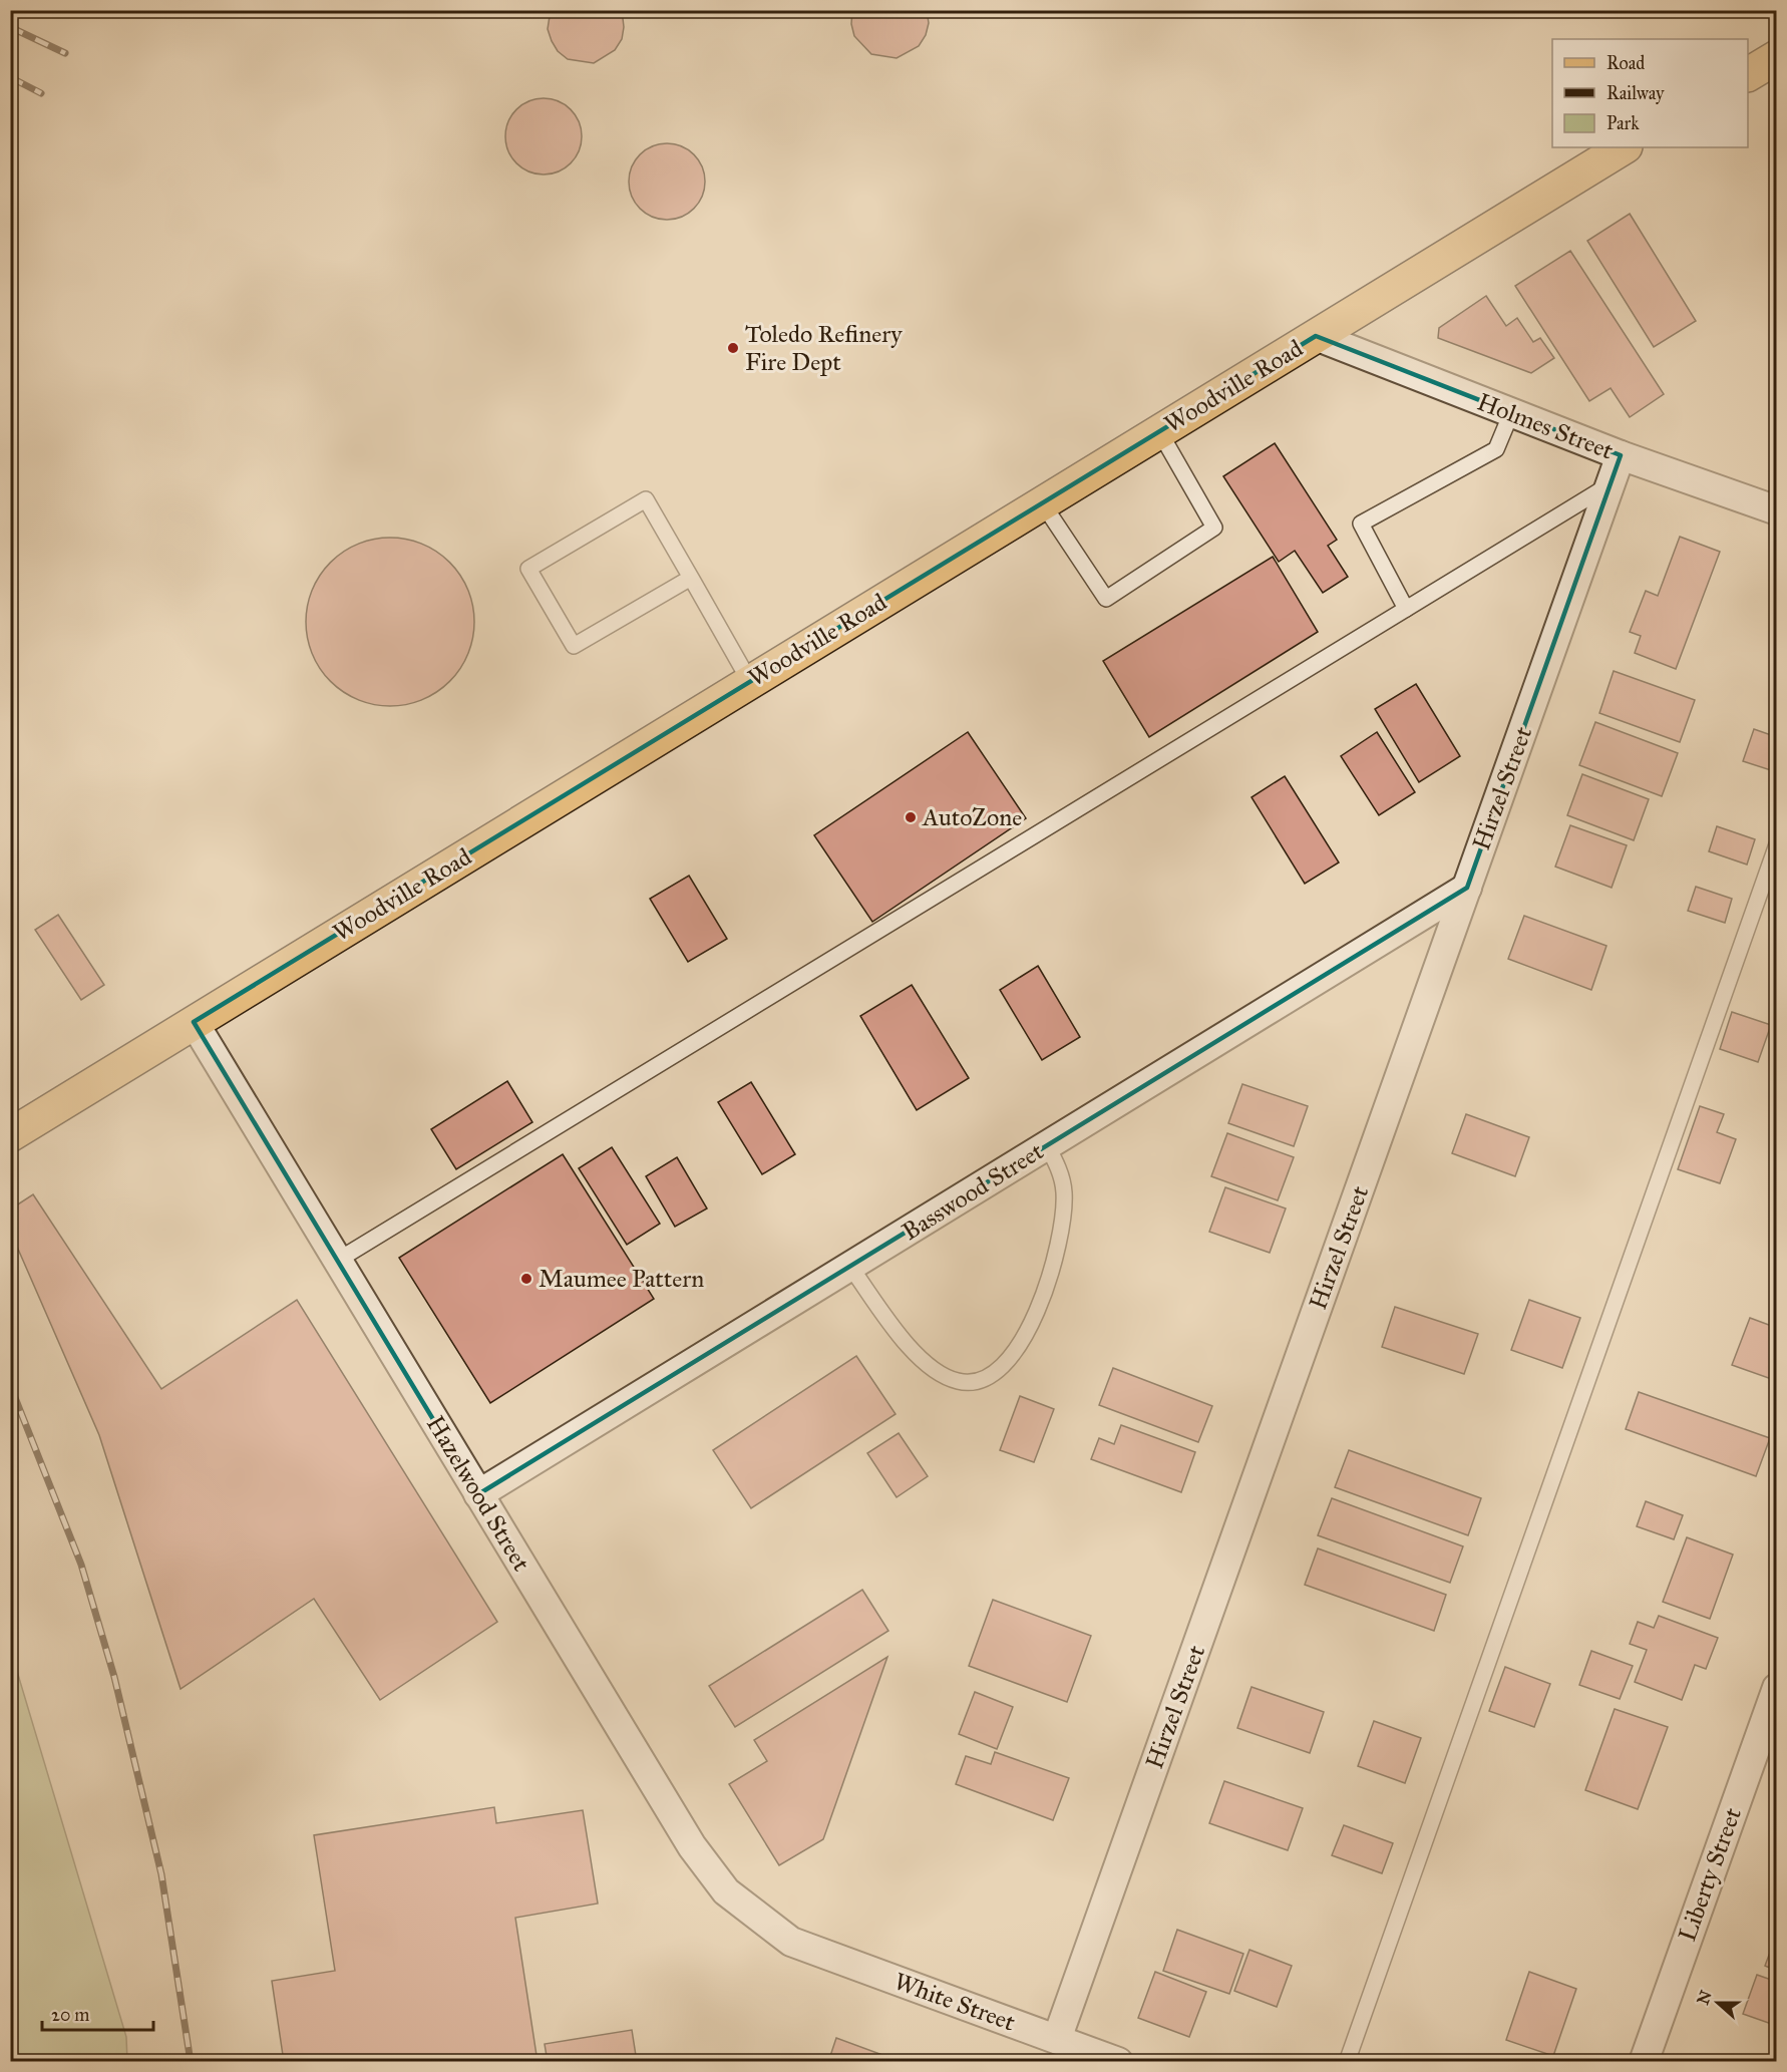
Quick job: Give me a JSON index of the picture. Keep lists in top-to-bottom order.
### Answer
{
  "streets": {
    "main road": ["Woodville Road"],
    "street": [
      "Holmes Street",
      "Hirzel Street",
      "Basswood Street",
      "Hazelwood Street",
      "Liberty Street",
      "White Street"
    ]
  },
  "crossings": [
    ["Woodville Road", "Holmes Street"],
    ["Woodville Road", "Hazelwood Street"],
    ["Holmes Street", "Hirzel Street"],
    ["Hirzel Street", "Basswood Street"],
    ["Hirzel Street", "White Street"],
    ["Basswood Street", "Hazelwood Street"],
    ["Hazelwood Street", "White Street"]
  ],
  "places": ["Toledo Refinery Fire Dept", "AutoZone", "Maumee Pattern"],
  "legend": ["Road", "Railway", "Park"],
  "scale_bar": "20 m",
  "north": "left"
}
